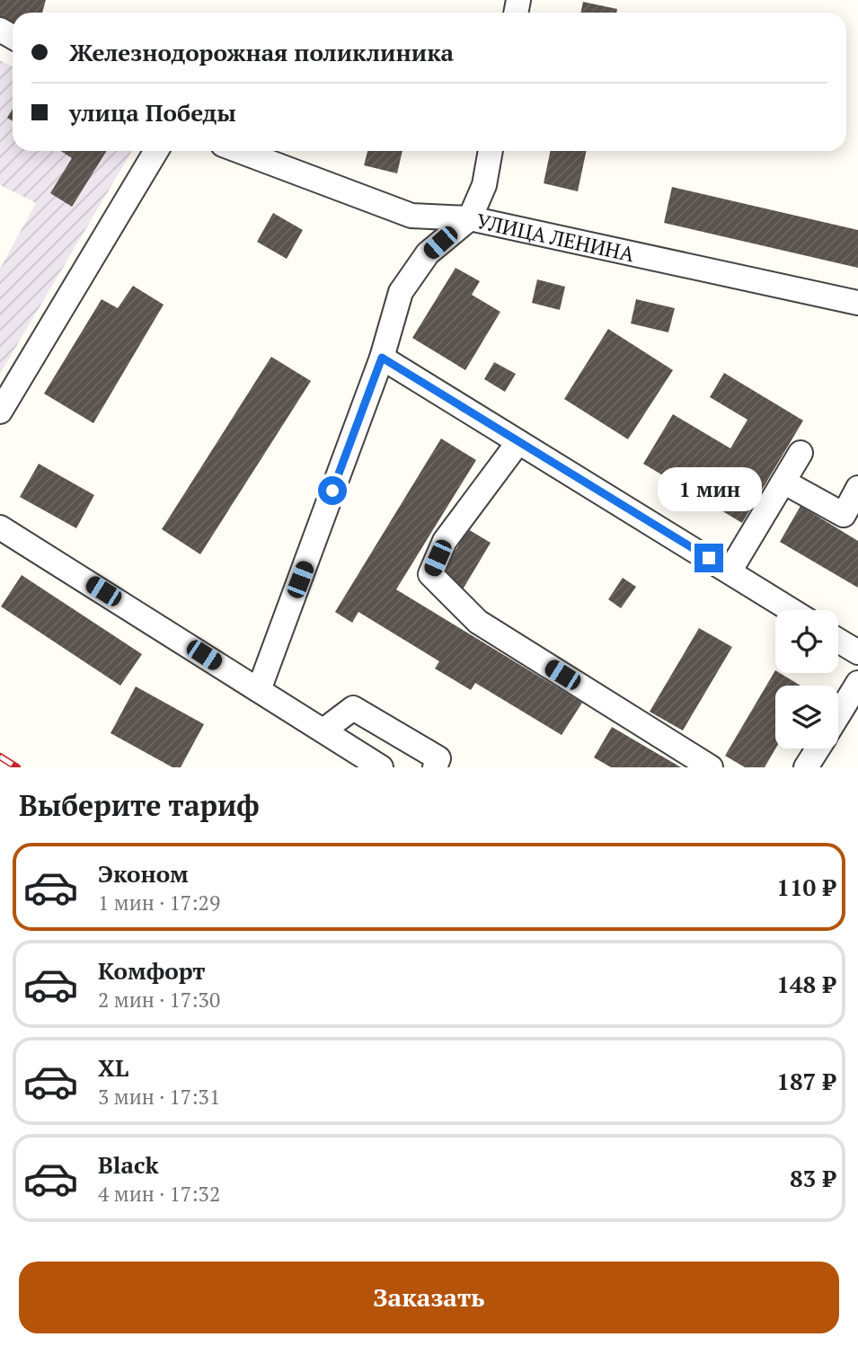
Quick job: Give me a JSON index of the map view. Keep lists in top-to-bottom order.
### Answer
{
  "streets": {
    "street": ["УЛИЦА ЛЕНИНА"]
  },
  "page": {
    "banner": ["Железнодорожная поликлиника", "улица Победы"],
    "bubble": "1 мин",
    "heading": "Выберите тариф",
    "list": [
      {
        "name": "Эконом",
        "note": "1 мин · 17:29",
        "value": "110 ₽"
      },
      {
        "name": "Комфорт",
        "note": "2 мин · 17:30",
        "value": "148 ₽"
      },
      {
        "name": "XL",
        "note": "3 мин · 17:31",
        "value": "187 ₽"
      },
      {
        "name": "Black",
        "note": "4 мин · 17:32",
        "value": "83 ₽"
      }
    ],
    "buttons": "Заказать"
  }
}
